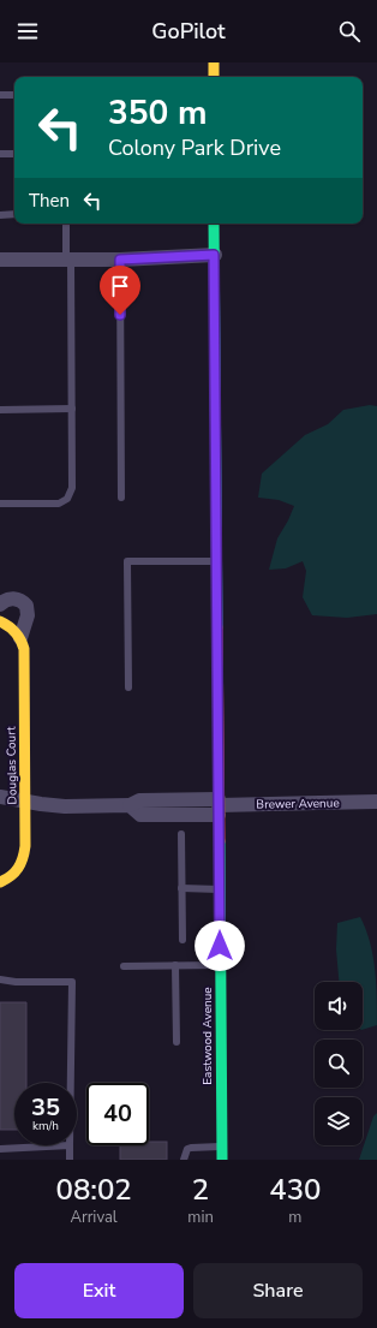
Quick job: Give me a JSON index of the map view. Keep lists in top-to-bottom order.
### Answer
{
  "streets": {
    "street": ["Douglas Court", "Brewer Avenue", "Eastwood Avenue"]
  },
  "crossings": [
    ["Douglas Court", "Brewer Avenue"],
    ["Brewer Avenue", "Eastwood Avenue"]
  ],
  "page": {
    "header": "GoPilot",
    "turn": ["350 m", "Colony Park Drive"],
    "then": "Then",
    "speed": "35 km/h",
    "limit": "40",
    "eta": [
      "08:02",
      "Arrival",
      "2",
      "min",
      "430",
      "m"
    ],
    "buttons": ["Exit", "Share"]
  }
}
